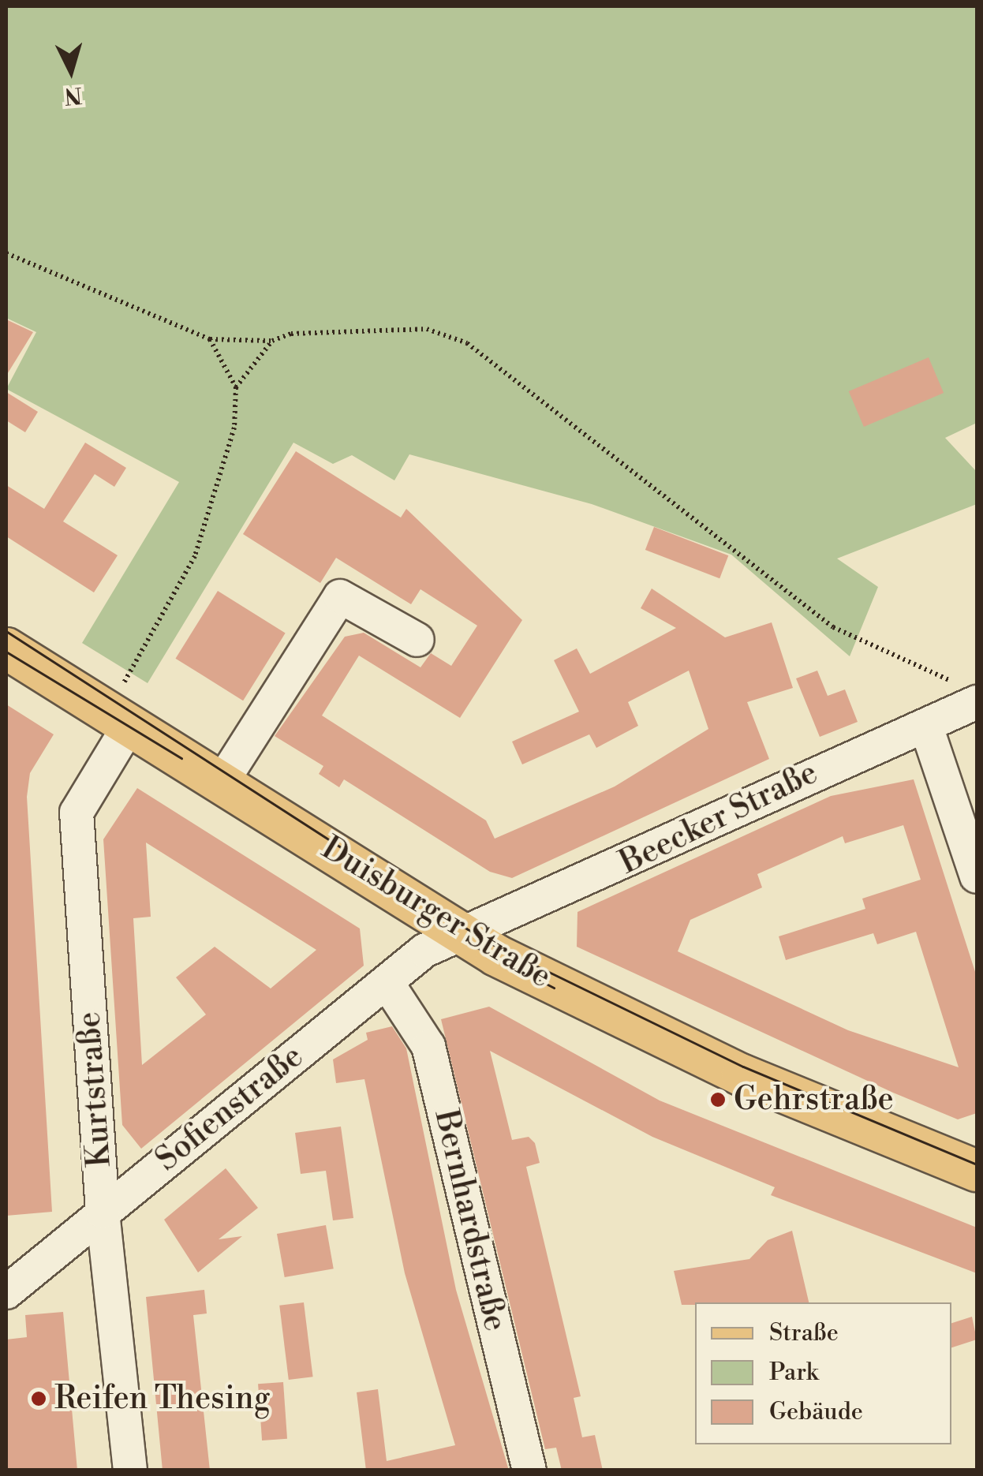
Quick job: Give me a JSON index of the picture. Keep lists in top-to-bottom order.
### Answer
{
  "streets": {
    "main road": ["Duisburger Straße"],
    "street": [
      "Beecker Straße",
      "Kurtstraße",
      "Sofienstraße",
      "Bernhardstraße"
    ]
  },
  "crossings": [
    ["Beecker Straße", "Duisburger Straße"],
    ["Beecker Straße", "Sofienstraße"],
    ["Duisburger Straße", "Kurtstraße"],
    ["Duisburger Straße", "Sofienstraße"],
    ["Kurtstraße", "Sofienstraße"],
    ["Sofienstraße", "Bernhardstraße"]
  ],
  "places": ["Gehrstraße", "Reifen Thesing"],
  "legend": ["Straße", "Park", "Gebäude"],
  "north": "bottom"
}
